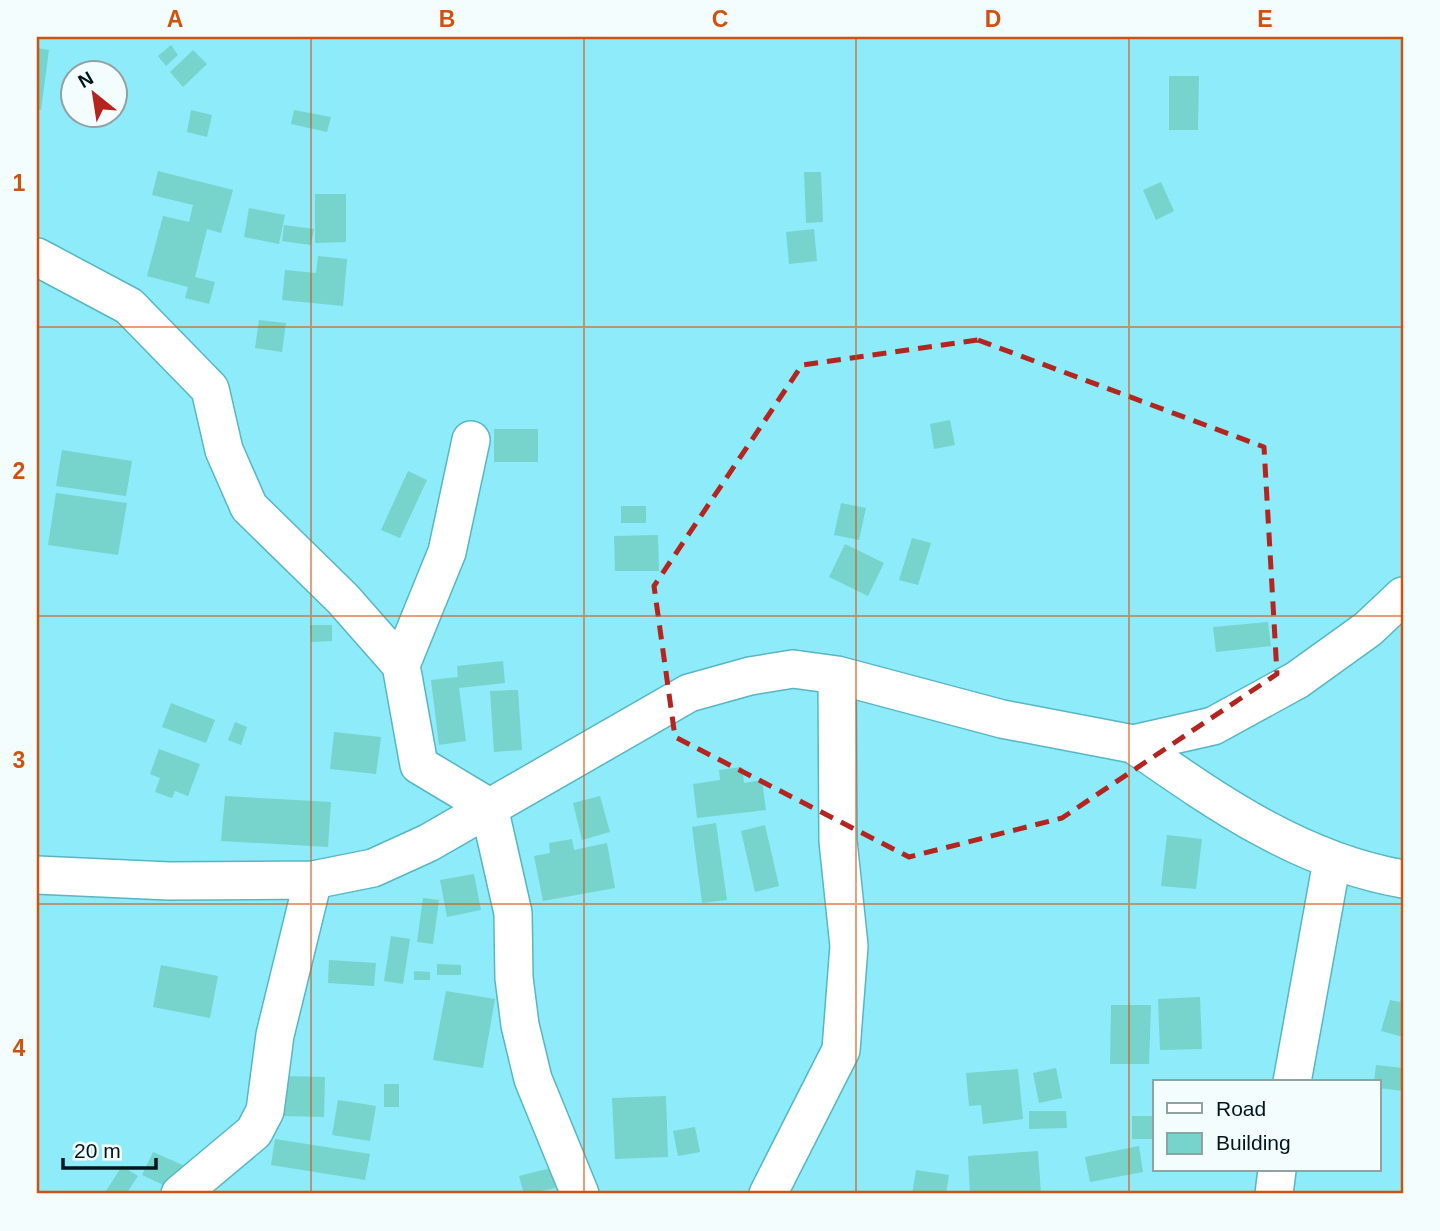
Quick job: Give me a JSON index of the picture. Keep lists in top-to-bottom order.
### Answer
{
  "legend": ["Road", "Building"],
  "scale_bar": "20 m",
  "north": "top left",
  "grid": {
    "columns": [
      "A",
      "B",
      "C",
      "D",
      "E"
    ],
    "rows": [
      "1",
      "2",
      "3",
      "4"
    ]
  }
}
